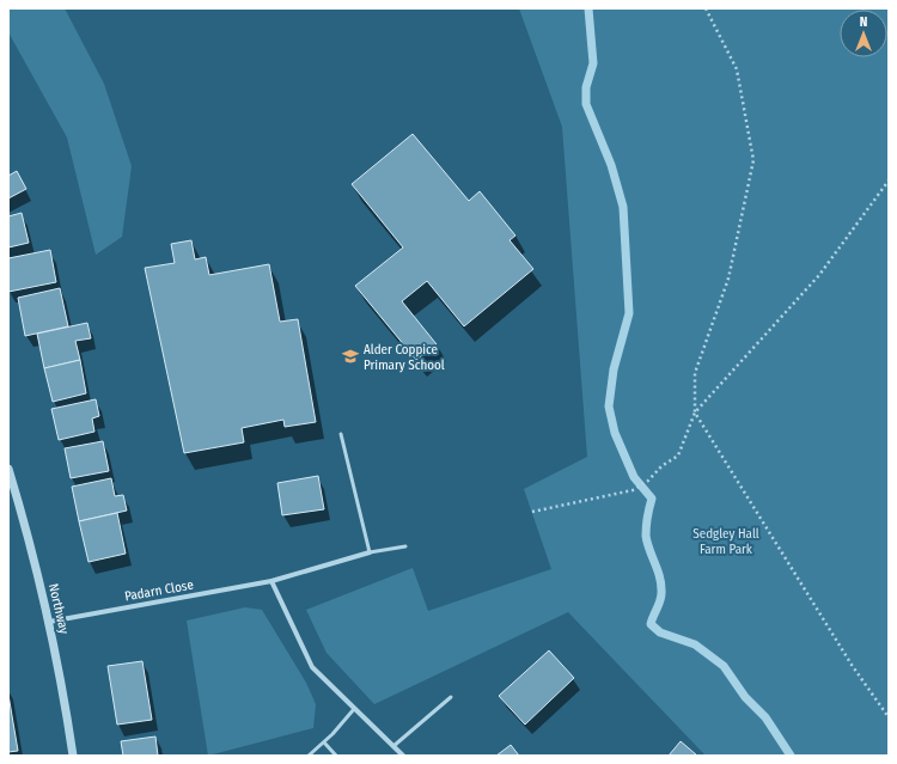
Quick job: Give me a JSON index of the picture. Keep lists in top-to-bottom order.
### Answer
{
  "streets": {
    "street": ["Padarn Close", "Northway"]
  },
  "crossings": [
    ["Padarn Close", "Northway"]
  ],
  "parks": ["Sedgley Hall Farm Park"],
  "places": {
    "school or university": ["Alder Coppice Primary School"]
  },
  "north": "top"
}
